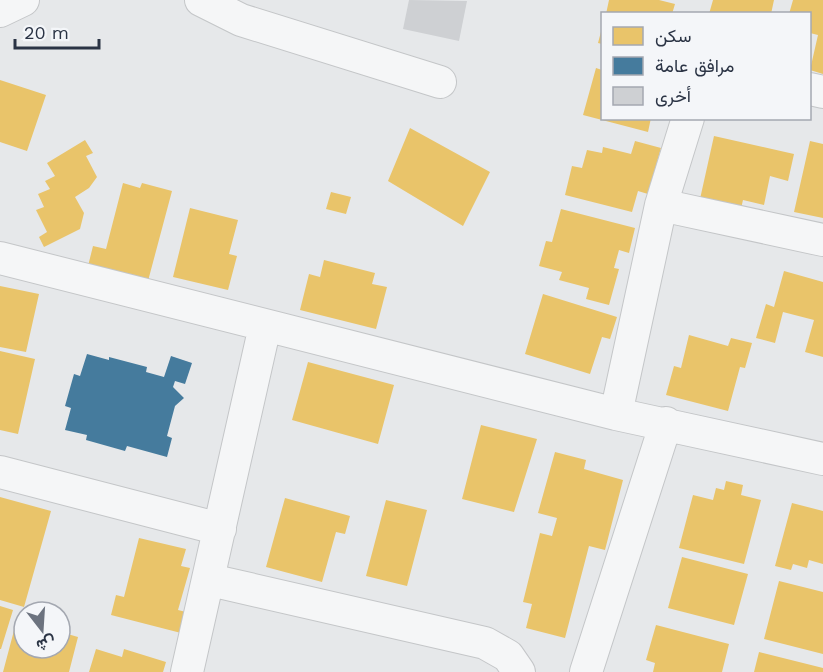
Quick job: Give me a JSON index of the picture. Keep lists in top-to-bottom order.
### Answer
{
  "legend": ["سكن", "مرافق عامة", "أخرى"],
  "scale_bar": "20 m",
  "north": "bottom"
}
